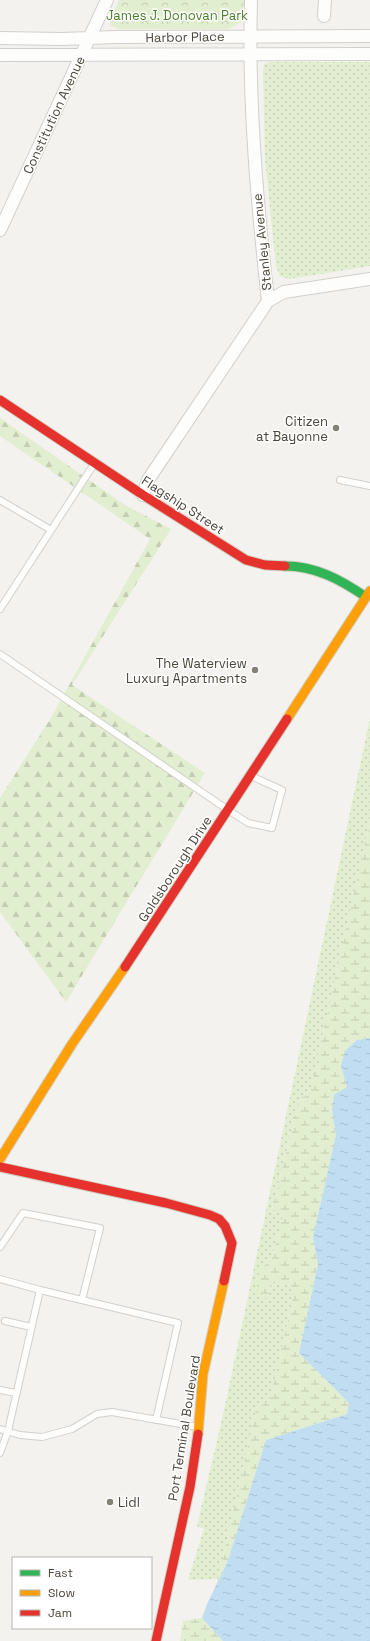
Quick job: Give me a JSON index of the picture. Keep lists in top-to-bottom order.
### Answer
{
  "streets": {
    "street": [
      "Harbor Place",
      "Constitution Avenue",
      "Stanley Avenue",
      "Flagship Street",
      "Goldsborough Drive",
      "Port Terminal Boulevard"
    ]
  },
  "crossings": [
    ["Harbor Place", "Constitution Avenue"],
    ["Harbor Place", "Stanley Avenue"],
    ["Stanley Avenue", "Flagship Street"],
    ["Flagship Street", "Goldsborough Drive"]
  ],
  "parks": ["James J. Donovan Park"],
  "places": ["Citizen at Bayonne", "The Waterview Luxury Apartments", "Lidl"],
  "legend": ["Fast", "Slow", "Jam"]
}
